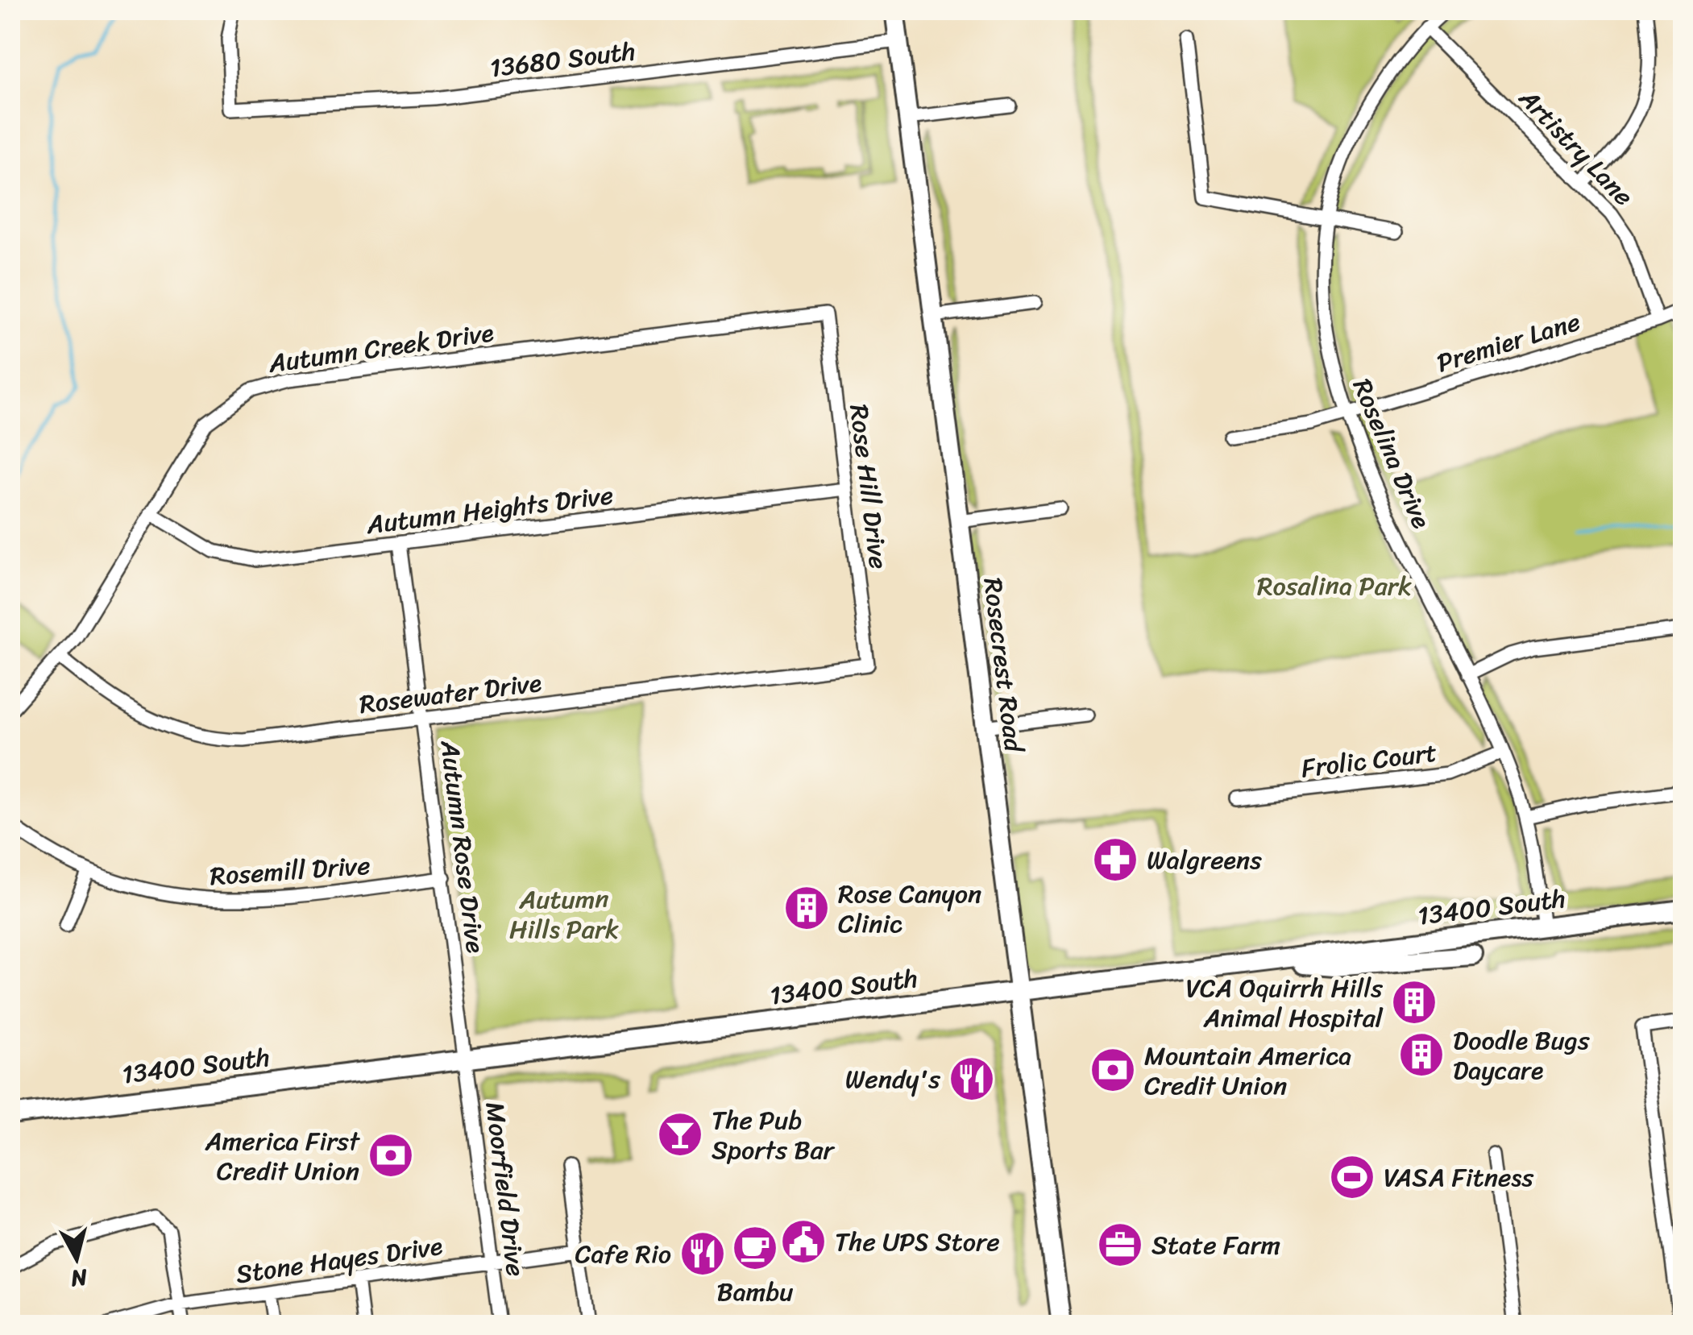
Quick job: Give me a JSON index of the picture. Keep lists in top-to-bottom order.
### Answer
{
  "streets": {
    "main road": ["Rosecrest Road", "13400 South"],
    "street": [
      "13680 South",
      "Artistry Lane",
      "Premier Lane",
      "Autumn Creek Drive",
      "Roselina Drive",
      "Rose Hill Drive",
      "Autumn Heights Drive",
      "Rosewater Drive",
      "Frolic Court",
      "Autumn Rose Drive",
      "Rosemill Drive",
      "Moorfield Drive",
      "Stone Hayes Drive"
    ]
  },
  "crossings": [
    ["13680 South", "Rosecrest Road"],
    ["Artistry Lane", "Premier Lane"],
    ["Artistry Lane", "Roselina Drive"],
    ["Premier Lane", "Roselina Drive"],
    ["Autumn Creek Drive", "Rose Hill Drive"],
    ["Autumn Creek Drive", "Autumn Heights Drive"],
    ["Autumn Creek Drive", "Rosewater Drive"],
    ["Roselina Drive", "Frolic Court"],
    ["Roselina Drive", "13400 South"],
    ["Rose Hill Drive", "Autumn Heights Drive"],
    ["Rose Hill Drive", "Rosewater Drive"],
    ["Autumn Heights Drive", "Autumn Rose Drive"],
    ["Rosecrest Road", "13400 South"],
    ["Rosewater Drive", "Autumn Rose Drive"],
    ["Autumn Rose Drive", "Rosemill Drive"],
    ["Autumn Rose Drive", "13400 South"],
    ["Autumn Rose Drive", "Moorfield Drive"],
    ["13400 South", "Moorfield Drive"],
    ["Moorfield Drive", "Stone Hayes Drive"]
  ],
  "parks": ["Rosalina Park", "Autumn Hills Park"],
  "places": {
    "pharmacy": ["Walgreens"],
    "building": ["Rose Canyon Clinic", "VCA Oquirrh Hills Animal Hospital", "Doodle Bugs Daycare"],
    "bank": ["Mountain America Credit Union", "America First Credit Union"],
    "restaurant": ["Wendy's", "Cafe Rio"],
    "bar": ["The Pub Sports Bar"],
    "sports": ["VASA Fitness"],
    "public building": ["The UPS Store"],
    "office": ["State Farm"],
    "cafe": ["Bambu"]
  },
  "north": "bottom"
}
